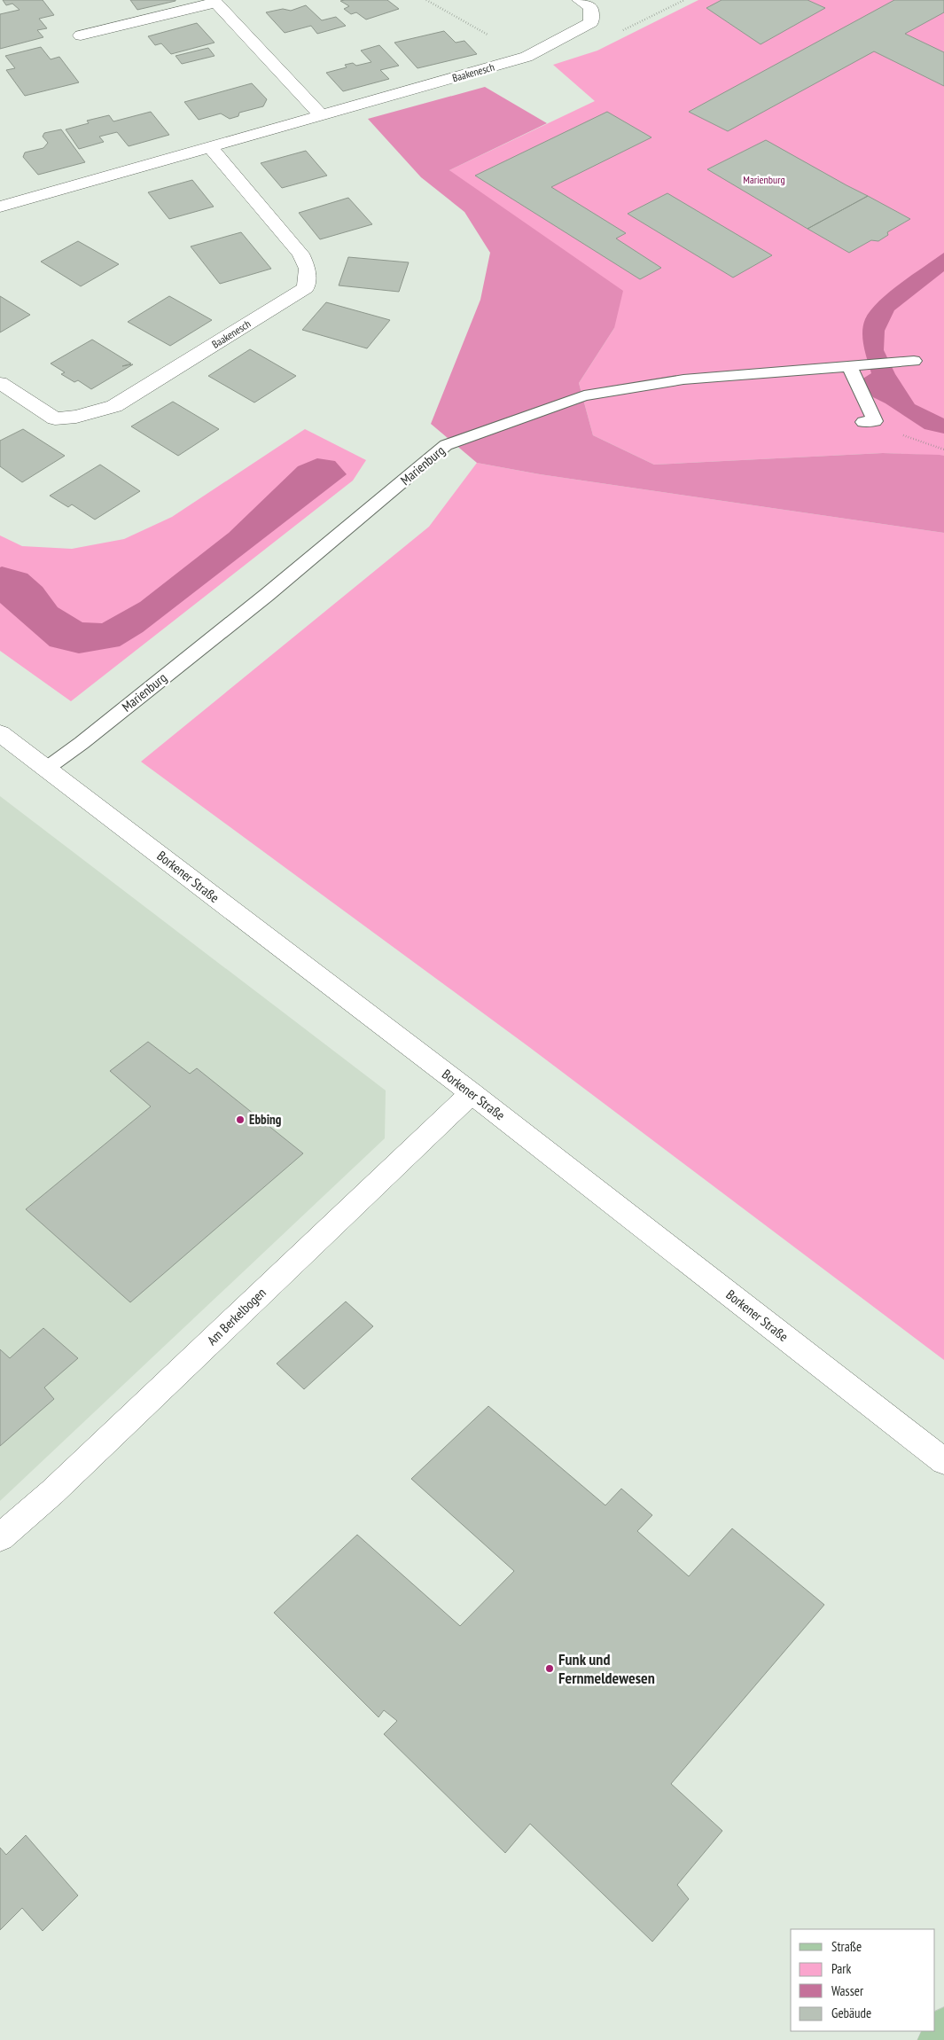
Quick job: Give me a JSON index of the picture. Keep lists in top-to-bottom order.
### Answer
{
  "streets": {
    "street": ["Baakenesch", "Borkener Straße", "Am Berkelbogen"],
    "lane": ["Marienburg"]
  },
  "crossings": [
    ["Marienburg", "Borkener Straße"],
    ["Borkener Straße", "Am Berkelbogen"]
  ],
  "parks": ["Marienburg"],
  "places": ["Ebbing", "Funk und Fernmeldewesen"],
  "legend": [
    "Straße",
    "Park",
    "Wasser",
    "Gebäude"
  ]
}
